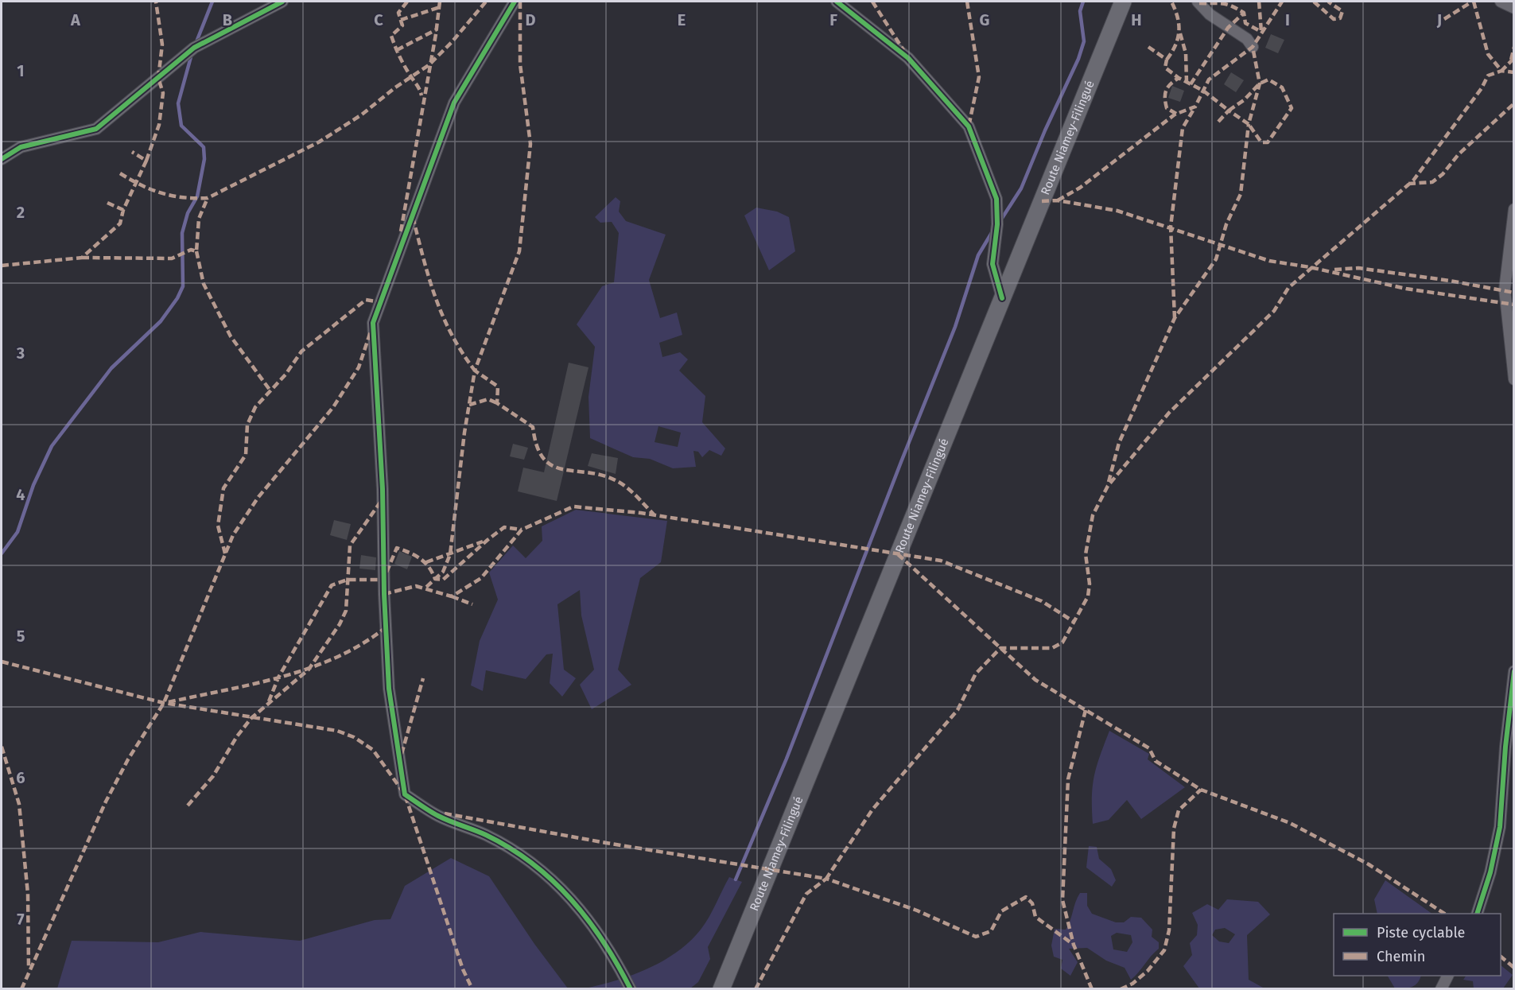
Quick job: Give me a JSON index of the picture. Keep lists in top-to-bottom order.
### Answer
{
  "streets": {
    "main road": ["Route Niamey-Filingué"]
  },
  "legend": ["Piste cyclable", "Chemin"],
  "grid": {
    "columns": [
      "A",
      "B",
      "C",
      "D",
      "E",
      "F",
      "G",
      "H",
      "I",
      "J"
    ],
    "rows": [
      "1",
      "2",
      "3",
      "4",
      "5",
      "6",
      "7"
    ]
  }
}
